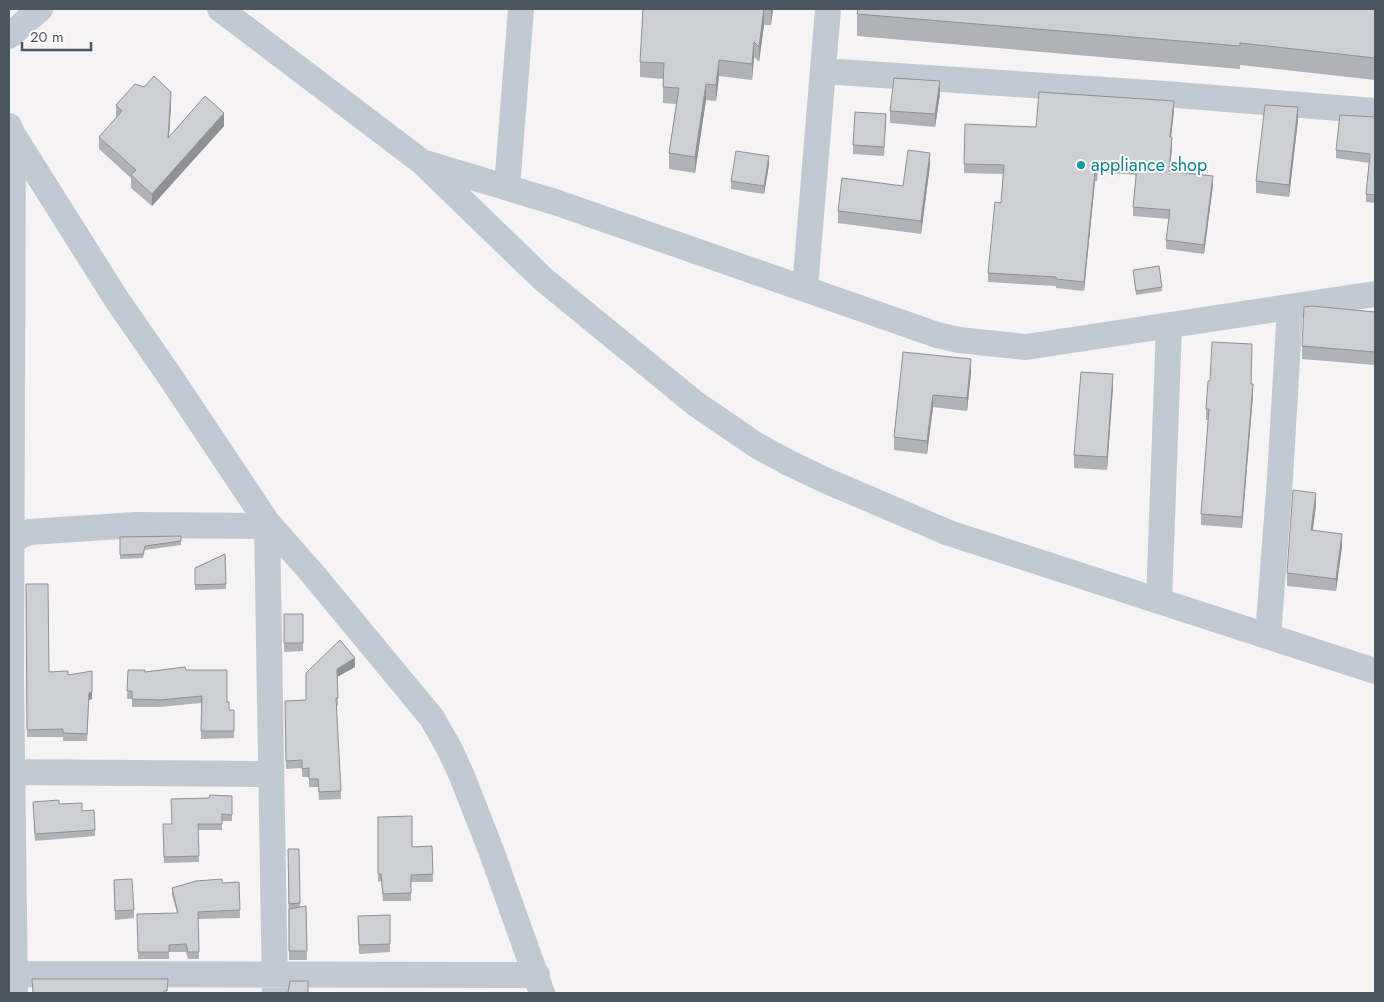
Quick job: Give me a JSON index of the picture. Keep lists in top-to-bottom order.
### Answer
{
  "places": ["appliance shop"],
  "scale_bar": "20 m"
}
